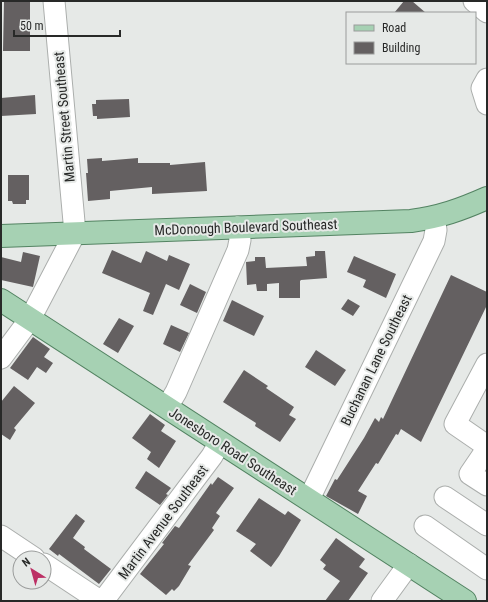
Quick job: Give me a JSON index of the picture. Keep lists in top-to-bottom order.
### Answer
{
  "streets": {
    "main road": ["McDonough Boulevard Southeast", "Jonesboro Road Southeast"],
    "street": ["Martin Street Southeast", "Buchanan Lane Southeast", "Martin Avenue Southeast"]
  },
  "crossings": [
    ["Martin Street Southeast", "McDonough Boulevard Southeast"],
    ["McDonough Boulevard Southeast", "Buchanan Lane Southeast"],
    ["Buchanan Lane Southeast", "Jonesboro Road Southeast"],
    ["Jonesboro Road Southeast", "Martin Avenue Southeast"]
  ],
  "legend": ["Road", "Building"],
  "scale_bar": "50 m",
  "north": "top left"
}
